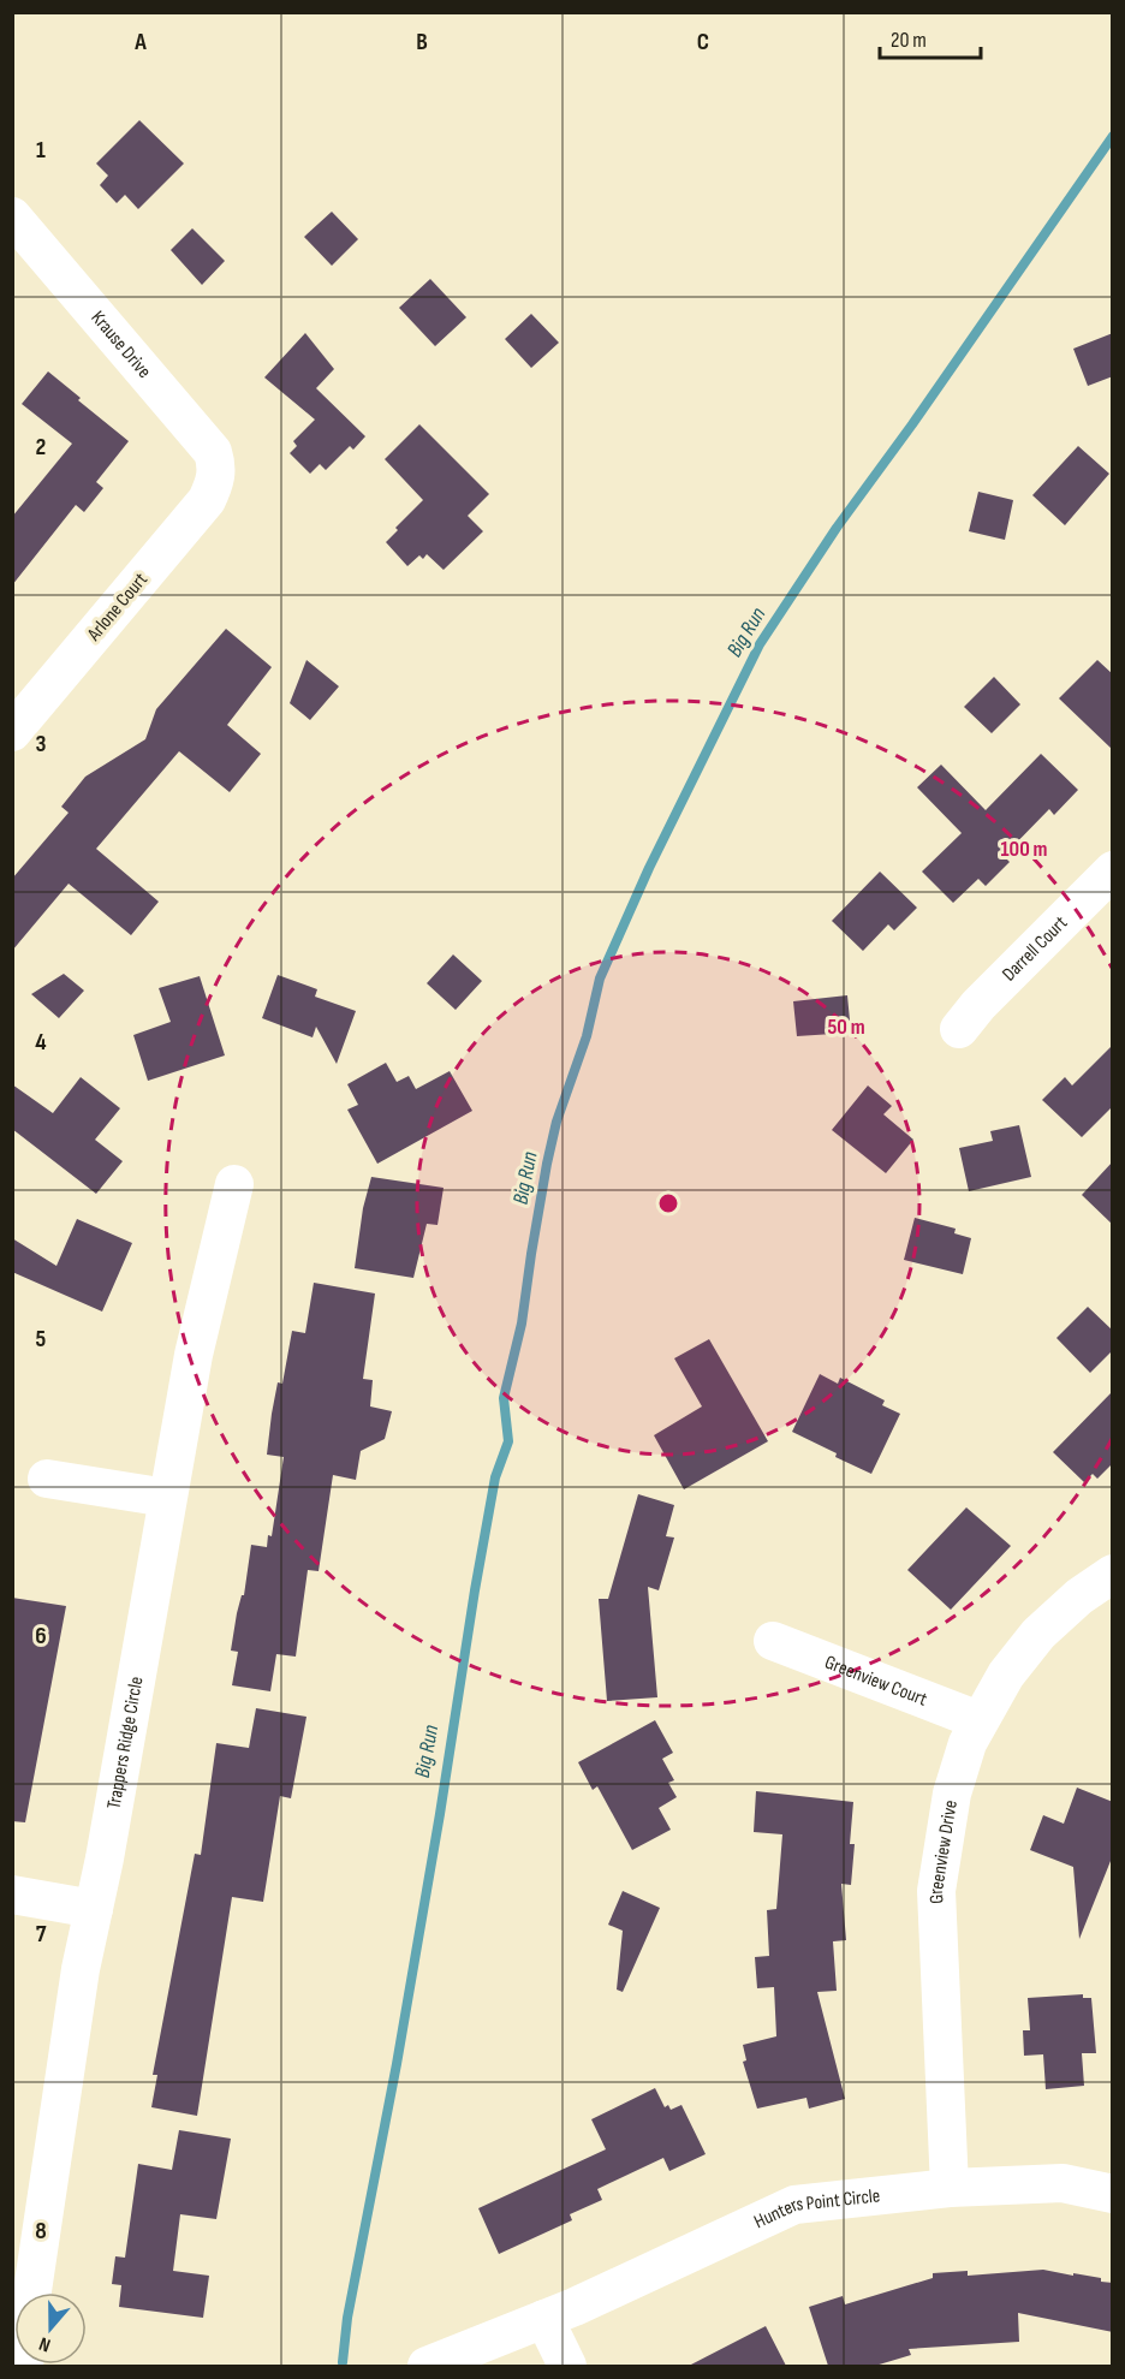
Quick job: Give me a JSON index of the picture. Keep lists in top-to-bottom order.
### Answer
{
  "streets": {
    "street": [
      "Krause Drive",
      "Arlone Court",
      "Darrell Court",
      "Greenview Court",
      "Trappers Ridge Circle",
      "Greenview Drive",
      "Hunters Point Circle"
    ]
  },
  "crossings": [
    ["Krause Drive", "Arlone Court"],
    ["Greenview Court", "Greenview Drive"],
    ["Greenview Drive", "Hunters Point Circle"]
  ],
  "water": ["Big Run"],
  "scale_bar": "20 m",
  "north": "bottom",
  "grid": {
    "columns": ["A", "B", "C"],
    "rows": [
      "1",
      "2",
      "3",
      "4",
      "5",
      "6",
      "7",
      "8"
    ]
  },
  "rings": ["100 m", "50 m"]
}
